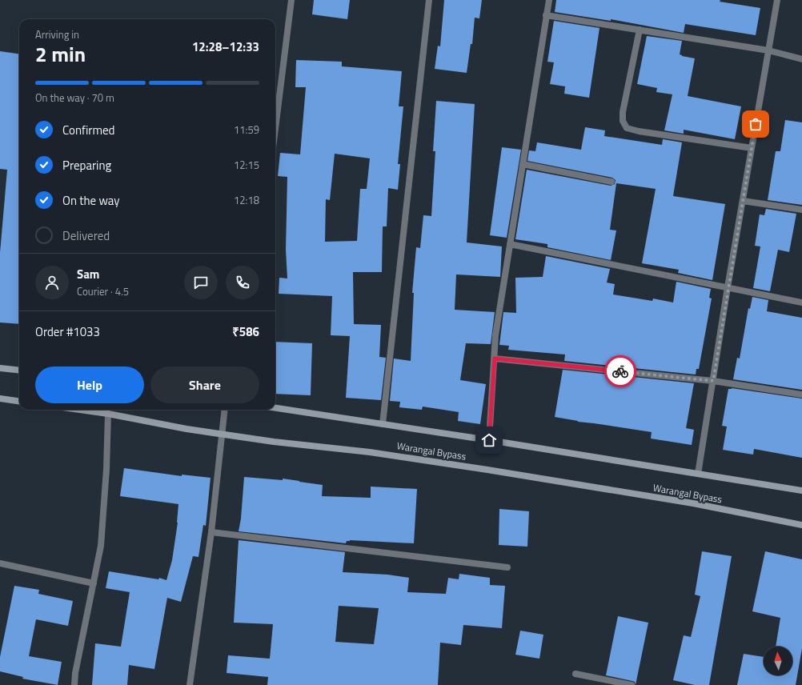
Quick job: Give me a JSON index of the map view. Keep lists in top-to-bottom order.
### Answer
{
  "streets": {
    "main road": ["Warangal Bypass"]
  },
  "north": "top",
  "page": {
    "heading": ["2 min", "Arriving in", "12:28–12:33"],
    "panel": [
      "Sam",
      "Courier · 4.5",
      "Order #1033",
      "₹586"
    ],
    "bar": "On the way · 70 m",
    "list": [
      ["Confirmed", "11:59"],
      ["Preparing", "12:15"],
      ["On the way", "12:18"],
      "Delivered"
    ],
    "buttons": ["Help", "Share"]
  }
}
